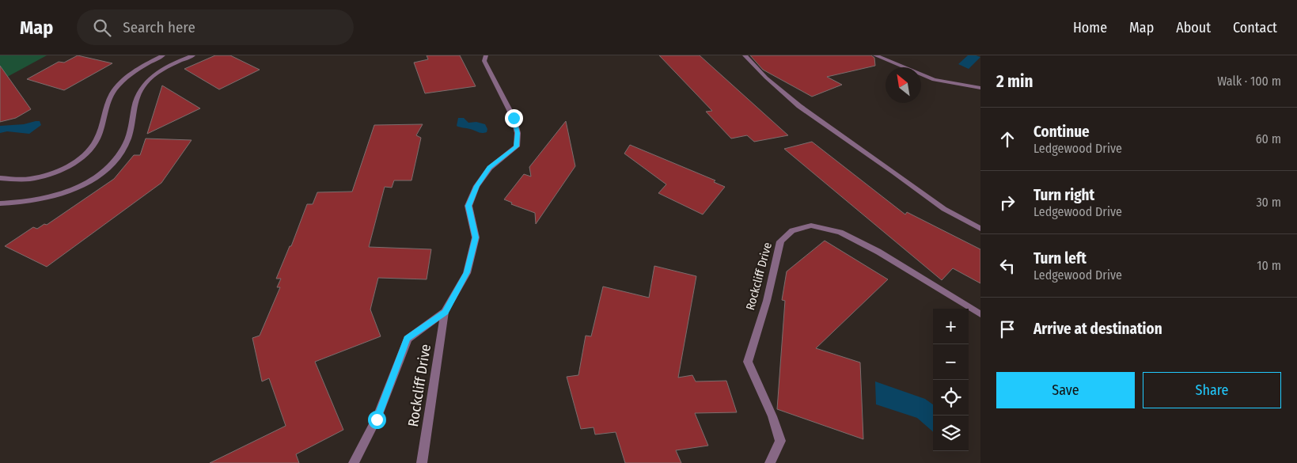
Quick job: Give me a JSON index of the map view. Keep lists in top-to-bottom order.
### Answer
{
  "streets": {
    "street": ["Rockcliff Drive"]
  },
  "north": "top left",
  "page": {
    "header": "Map",
    "search": "Search here",
    "nav": [
      "Home",
      "Map",
      "About",
      "Contact"
    ],
    "heading": ["2 min", "Walk · 100 m"],
    "list": [
      ["Continue", "Ledgewood Drive", "60 m"],
      ["Turn right", "Ledgewood Drive", "30 m"],
      ["Turn left", "Ledgewood Drive", "10 m"],
      "Arrive at destination"
    ],
    "map_buttons": ["+", "−"],
    "buttons": ["Save", "Share"]
  }
}
